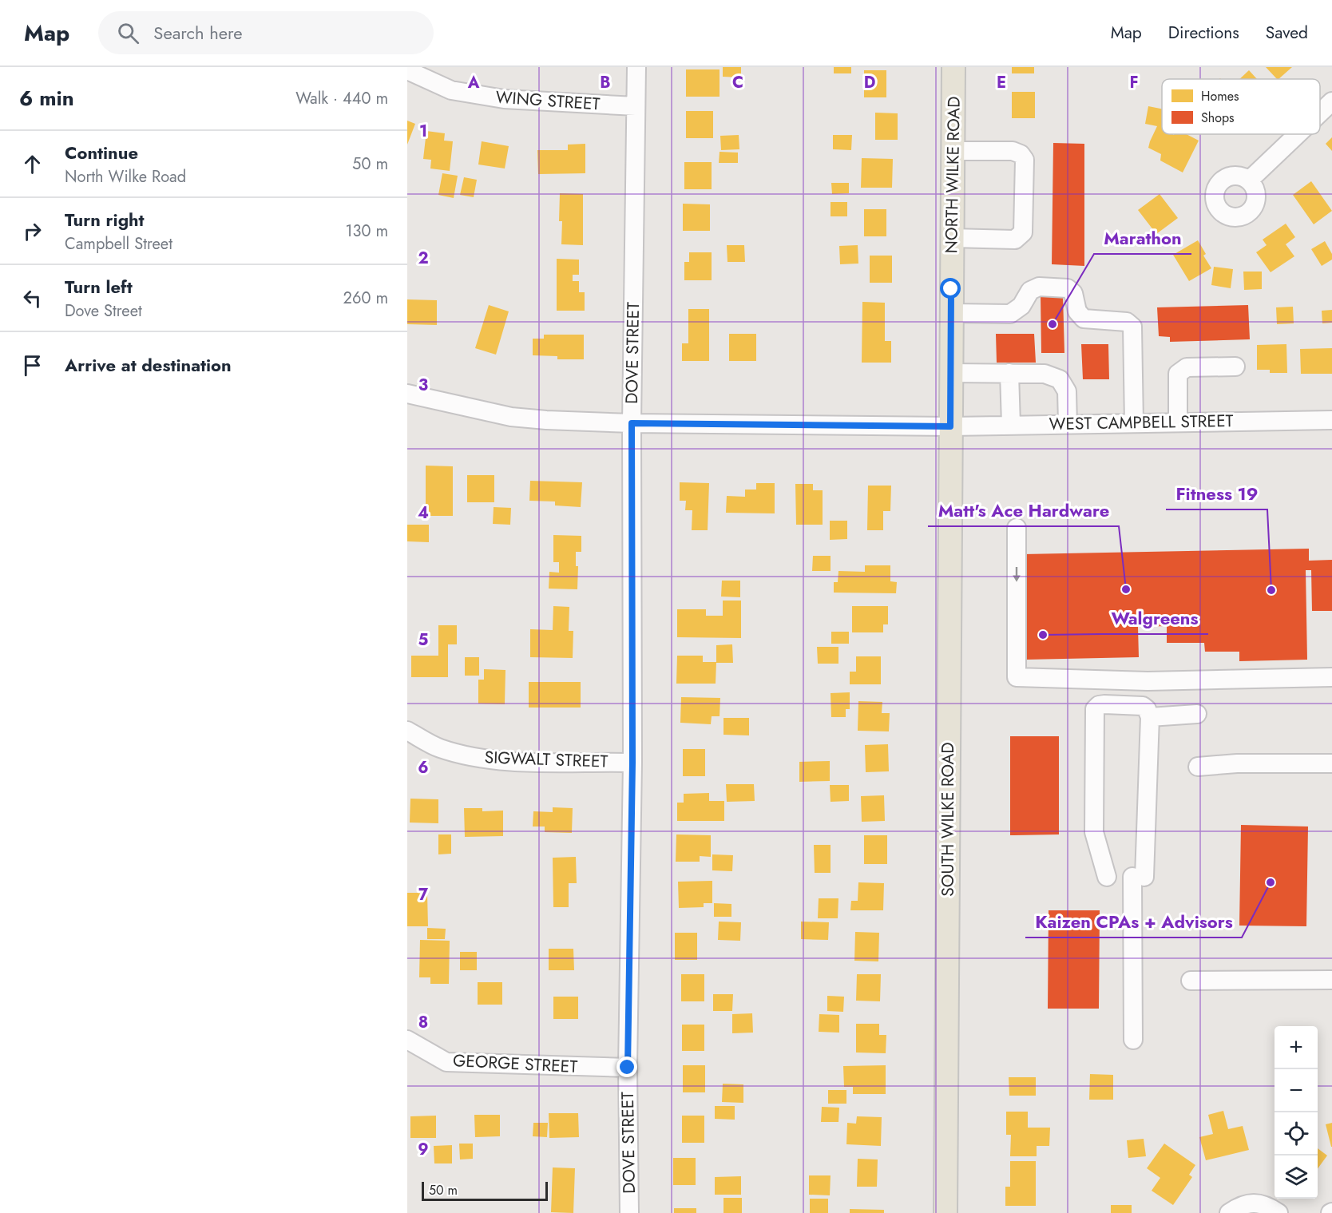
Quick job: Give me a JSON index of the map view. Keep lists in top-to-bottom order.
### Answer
{
  "streets": {
    "main road": ["NORTH WILKE ROAD", "SOUTH WILKE ROAD"],
    "street": [
      "WING STREET",
      "DOVE STREET",
      "WEST CAMPBELL STREET",
      "SIGWALT STREET",
      "GEORGE STREET"
    ]
  },
  "crossings": [
    ["WING STREET", "DOVE STREET"],
    ["NORTH WILKE ROAD", "WEST CAMPBELL STREET"],
    ["NORTH WILKE ROAD", "SOUTH WILKE ROAD"],
    ["DOVE STREET", "WEST CAMPBELL STREET"],
    ["DOVE STREET", "SIGWALT STREET"],
    ["DOVE STREET", "GEORGE STREET"],
    ["WEST CAMPBELL STREET", "SOUTH WILKE ROAD"]
  ],
  "places": [
    "Marathon",
    "Matt's Ace Hardware",
    "Fitness 19",
    "Walgreens",
    "Kaizen CPAs + Advisors"
  ],
  "legend": ["Homes", "Shops"],
  "scale_bar": "50 m",
  "page": {
    "header": "Map",
    "search": "Search here",
    "nav": ["Map", "Directions", "Saved"],
    "heading": ["6 min", "Walk · 440 m"],
    "list": [
      ["Continue", "North Wilke Road", "50 m"],
      ["Turn right", "Campbell Street", "130 m"],
      ["Turn left", "Dove Street", "260 m"],
      "Arrive at destination"
    ],
    "map_buttons": ["+", "−"],
    "scale": "50 m"
  },
  "grid": {
    "columns": [
      "A",
      "B",
      "C",
      "D",
      "E",
      "F"
    ],
    "rows": [
      "1",
      "2",
      "3",
      "4",
      "5",
      "6",
      "7",
      "8",
      "9"
    ]
  }
}
